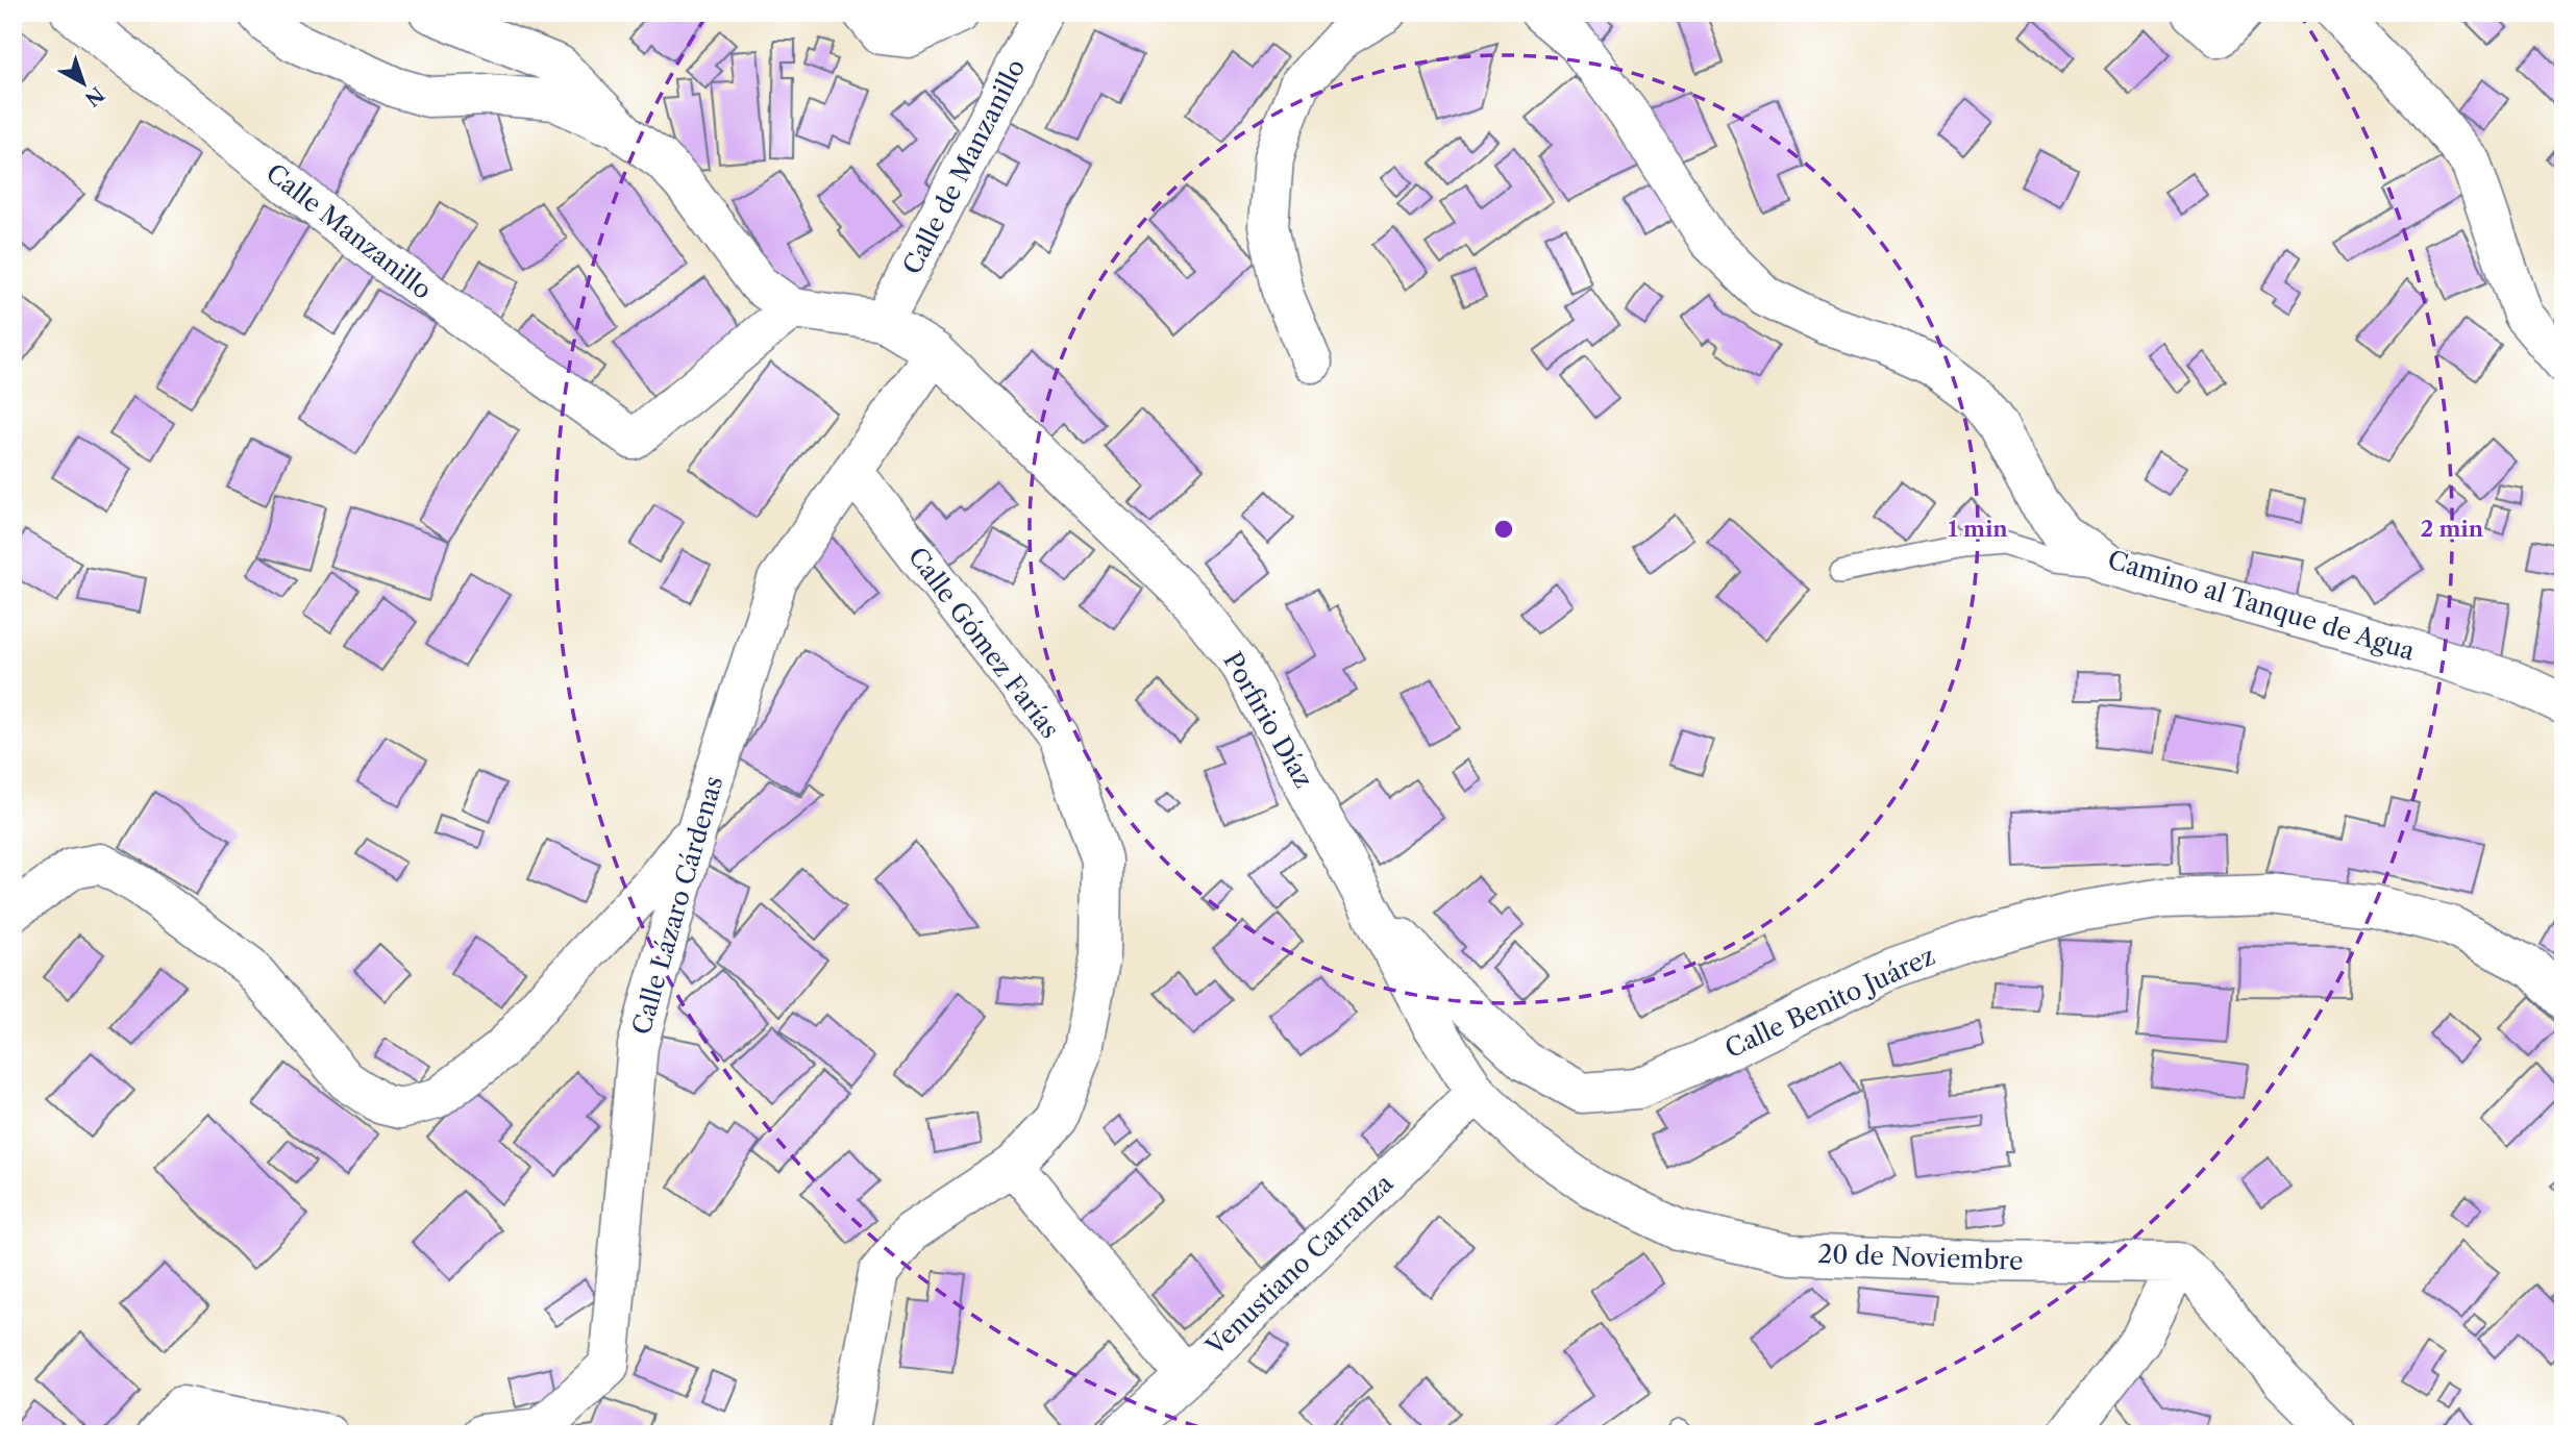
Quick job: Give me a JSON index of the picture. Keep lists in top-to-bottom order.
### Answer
{
  "streets": {
    "street": [
      "Calle de Manzanillo",
      "Calle Manzanillo",
      "Camino al Tanque de Agua",
      "Calle Gómez Farías",
      "Porfirio Díaz",
      "Calle Lázaro Cárdenas",
      "Calle Benito Juárez",
      "20 de Noviembre",
      "Venustiano Carranza"
    ]
  },
  "crossings": [
    ["Calle de Manzanillo", "Porfirio Díaz"],
    ["Calle Gómez Farías", "Calle Lázaro Cárdenas"],
    ["Porfirio Díaz", "Calle Lázaro Cárdenas"],
    ["Porfirio Díaz", "Calle Benito Juárez"],
    ["Porfirio Díaz", "20 de Noviembre"],
    ["Porfirio Díaz", "Venustiano Carranza"],
    ["20 de Noviembre", "Venustiano Carranza"]
  ],
  "north": "bottom right",
  "rings": ["1 min", "2 min"]
}
